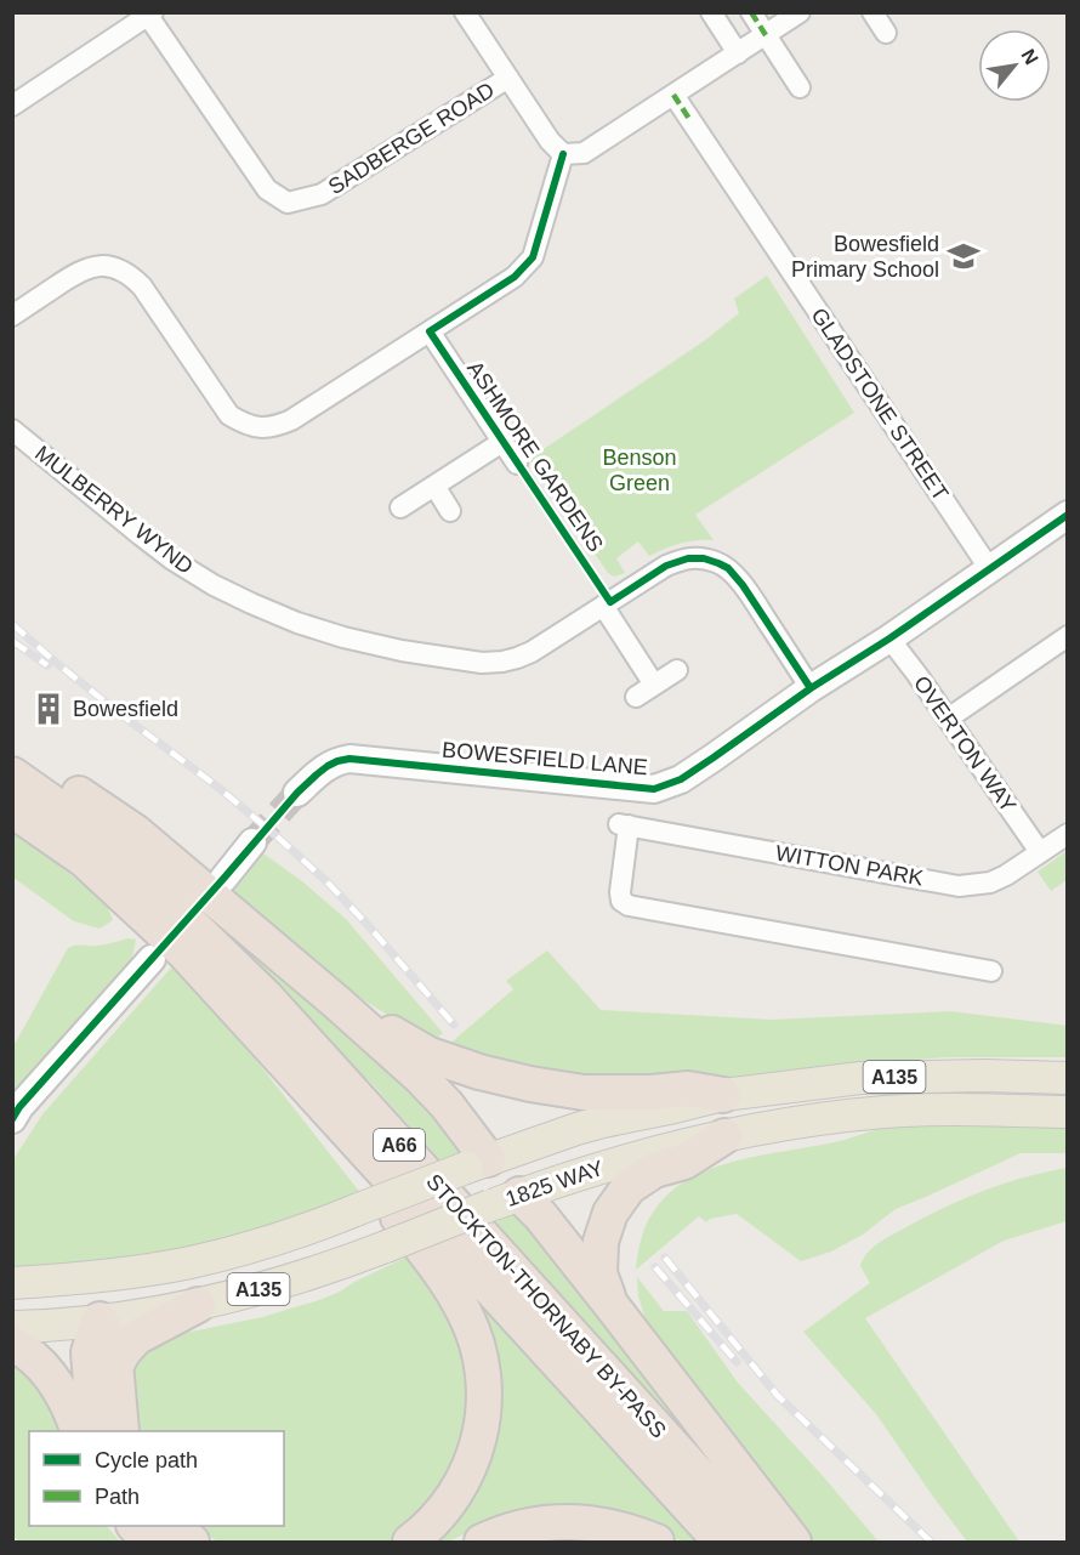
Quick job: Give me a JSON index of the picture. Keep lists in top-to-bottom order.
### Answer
{
  "streets": {
    "highway": ["A135", "A66", "STOCKTON-THORNABY BY-PASS"],
    "main road": ["1825 WAY"],
    "street": [
      "SADBERGE ROAD",
      "GLADSTONE STREET",
      "ASHMORE GARDENS",
      "MULBERRY WYND",
      "OVERTON WAY",
      "BOWESFIELD LANE",
      "WITTON PARK"
    ]
  },
  "crossings": [
    ["GLADSTONE STREET", "BOWESFIELD LANE"],
    ["MULBERRY WYND", "BOWESFIELD LANE"],
    ["OVERTON WAY", "BOWESFIELD LANE"],
    ["OVERTON WAY", "WITTON PARK"],
    ["A135", "1825 WAY"],
    ["A66", "1825 WAY"],
    ["A66", "STOCKTON-THORNABY BY-PASS"]
  ],
  "parks": ["Benson Green"],
  "places": {
    "school or university": ["Bowesfield Primary School"],
    "building": ["Bowesfield"]
  },
  "legend": ["Cycle path", "Path"],
  "north": "top right"
}
